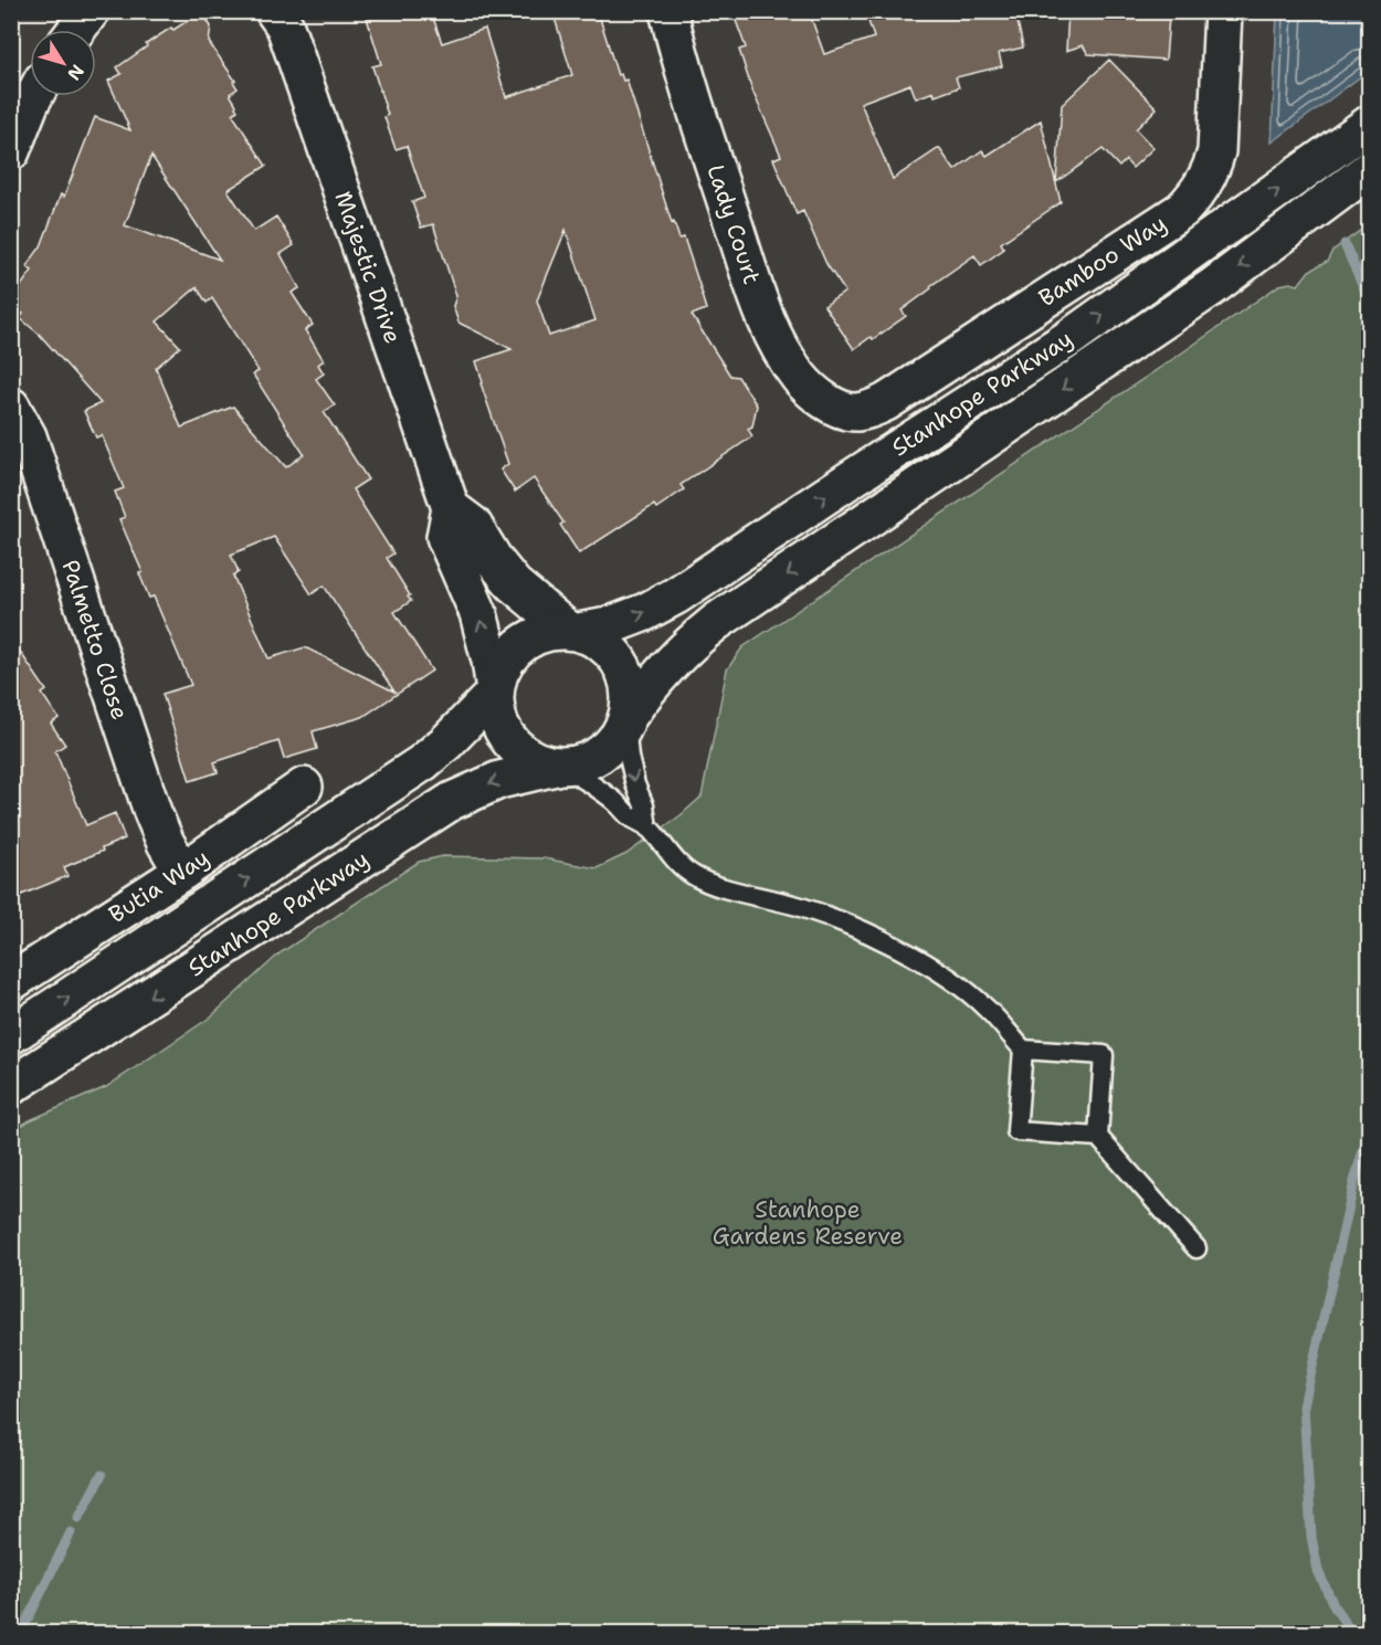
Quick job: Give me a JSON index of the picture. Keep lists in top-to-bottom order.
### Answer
{
  "streets": {
    "main road": [
      "Lady Court",
      "Bamboo Way",
      "Majestic Drive",
      "Stanhope Parkway",
      "Palmetto Close",
      "Butia Way"
    ]
  },
  "crossings": [
    ["Lady Court", "Bamboo Way"],
    ["Majestic Drive", "Stanhope Parkway"],
    ["Palmetto Close", "Butia Way"]
  ],
  "parks": ["Stanhope Gardens Reserve"],
  "north": "bottom right"
}
